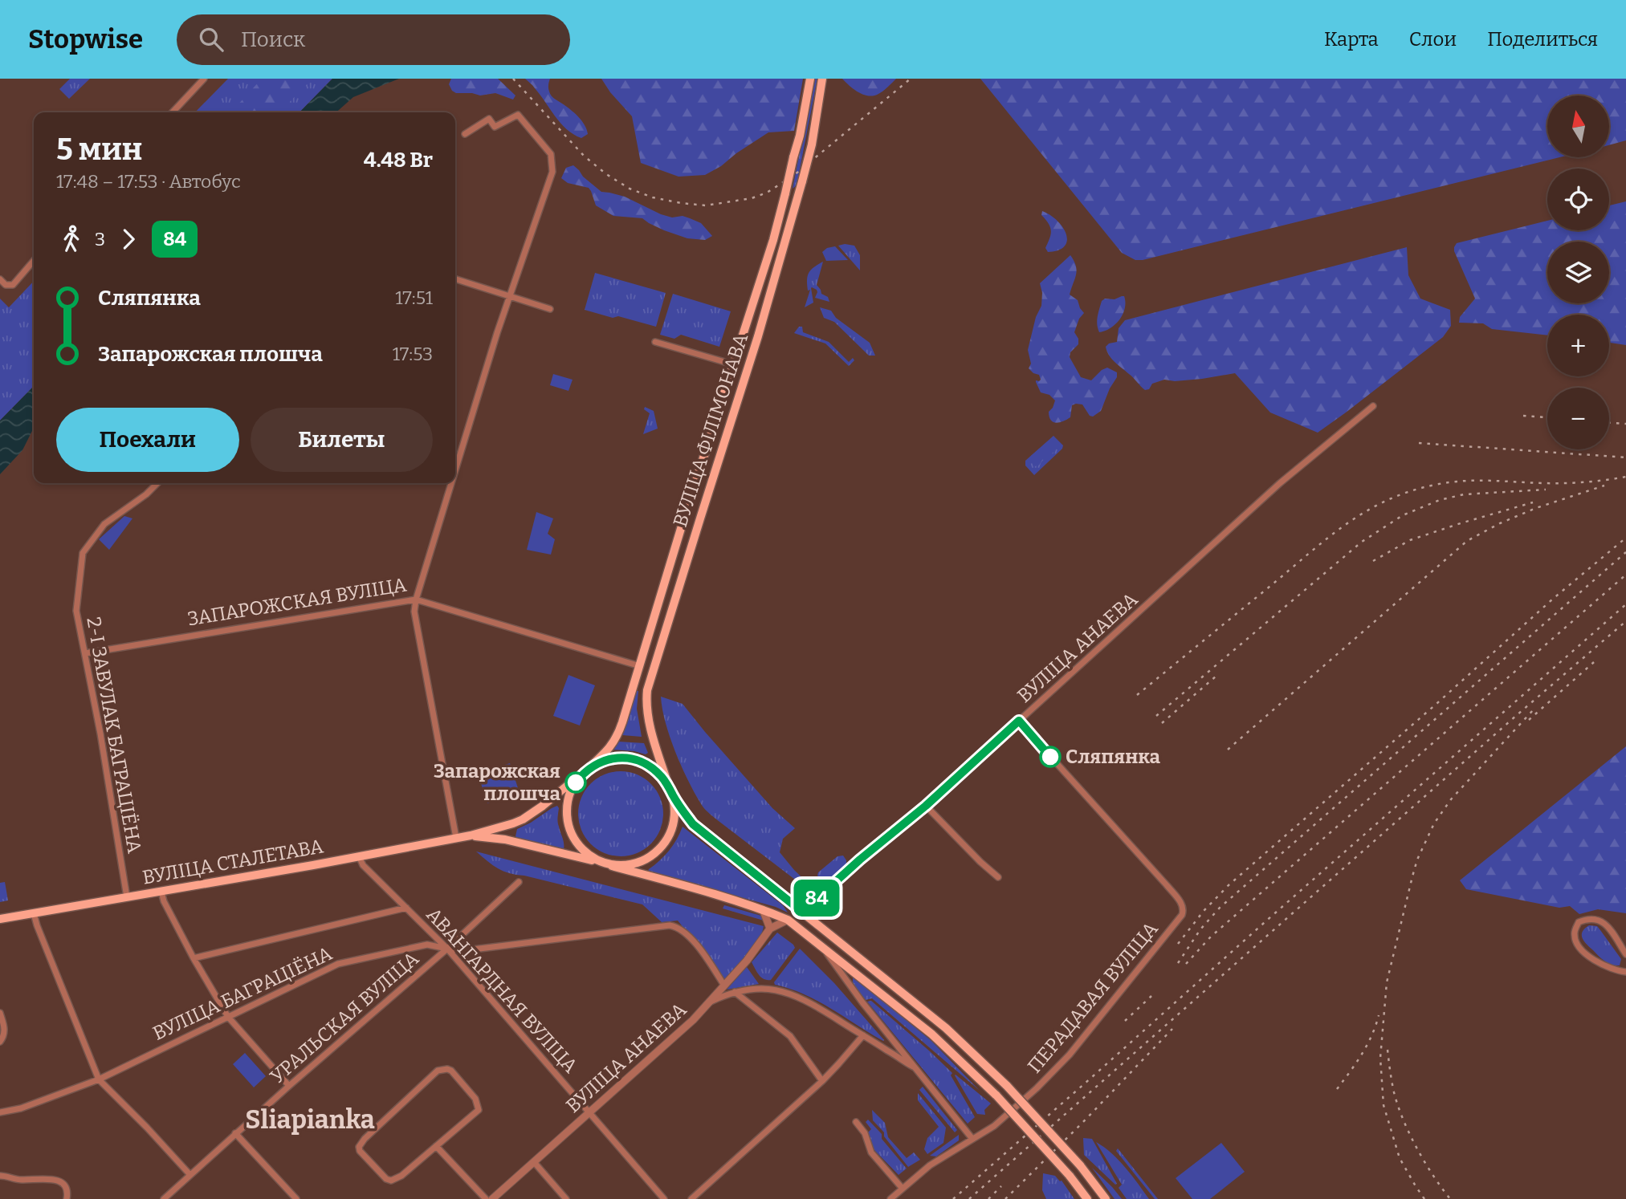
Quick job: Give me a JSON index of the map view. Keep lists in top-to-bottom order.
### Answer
{
  "streets": {
    "main road": ["ВУЛІЦА ФІЛІМОНАВА", "ВУЛІЦА СТАЛЕТАВА"],
    "street": [
      "ЗАПАРОЖСКАЯ ВУЛІЦА",
      "ВУЛІЦА АНАЕВА",
      "2-І ЗАВУЛАК БАГРАЦІЁНА",
      "АВАНГАРДНАЯ ВУЛІЦА",
      "ВУЛІЦА БАГРАЦІЁНА",
      "ПЕРАДАВАЯ ВУЛІЦА",
      "УРАЛЬСКАЯ ВУЛІЦА"
    ]
  },
  "crossings": [
    ["ВУЛІЦА ФІЛІМОНАВА", "ЗАПАРОЖСКАЯ ВУЛІЦА"],
    ["ЗАПАРОЖСКАЯ ВУЛІЦА", "2-І ЗАВУЛАК БАГРАЦІЁНА"],
    ["ВУЛІЦА АНАЕВА", "АВАНГАРДНАЯ ВУЛІЦА"],
    ["ВУЛІЦА АНАЕВА", "ВУЛІЦА БАГРАЦІЁНА"],
    ["ВУЛІЦА АНАЕВА", "ПЕРАДАВАЯ ВУЛІЦА"],
    ["2-І ЗАВУЛАК БАГРАЦІЁНА", "ВУЛІЦА СТАЛЕТАВА"],
    ["ВУЛІЦА СТАЛЕТАВА", "АВАНГАРДНАЯ ВУЛІЦА"],
    ["АВАНГАРДНАЯ ВУЛІЦА", "ВУЛІЦА БАГРАЦІЁНА"],
    ["АВАНГАРДНАЯ ВУЛІЦА", "УРАЛЬСКАЯ ВУЛІЦА"],
    ["ВУЛІЦА БАГРАЦІЁНА", "УРАЛЬСКАЯ ВУЛІЦА"]
  ],
  "districts": ["Sliapianka"],
  "places": ["Сляпянка", "Запарожская плошча"],
  "lines": ["bus line 84"],
  "north": "top",
  "page": {
    "header": "Stopwise",
    "search": "Поиск",
    "nav": ["Карта", "Слои", "Поделиться"],
    "on_map": "84",
    "map_buttons": ["+", "−"],
    "heading": ["5 мин", "17:48 – 17:53 · Автобус", "4.48 Br"],
    "legs": ["3", "84"],
    "list": [
      {
        "name": "Сляпянка",
        "value": "17:51"
      },
      {
        "name": "Запарожская плошча",
        "value": "17:53"
      }
    ],
    "buttons": ["Поехали", "Билеты"]
  }
}
